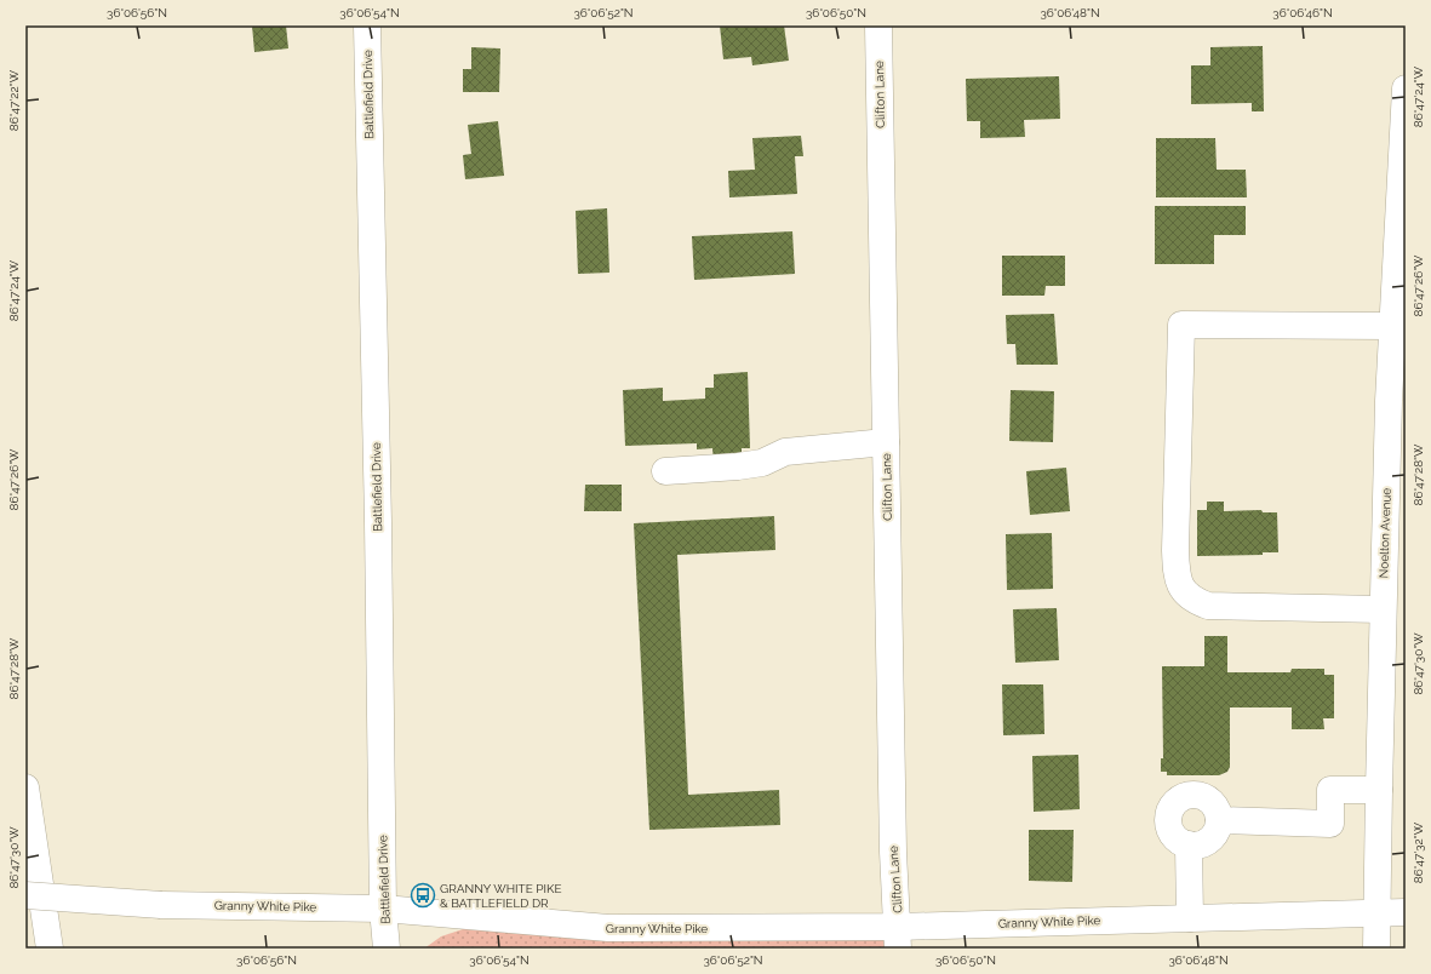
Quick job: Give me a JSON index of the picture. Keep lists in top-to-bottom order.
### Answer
{
  "streets": {
    "main road": [
      "Battlefield Drive",
      "Clifton Lane",
      "Noelton Avenue",
      "Granny White Pike"
    ]
  },
  "crossings": [
    ["Battlefield Drive", "Granny White Pike"],
    ["Clifton Lane", "Granny White Pike"],
    ["Noelton Avenue", "Granny White Pike"]
  ],
  "places": {
    "bus stop": ["GRANNY WHITE PIKE & BATTLEFIELD DR"]
  },
  "coordinates": [
    "36°06'56\"N",
    "36°06'54\"N",
    "36°06'52\"N",
    "36°06'50\"N",
    "36°06'48\"N",
    "36°06'46\"N",
    "86°47'24\"W",
    "86°47'22\"W",
    "86°47'26\"W",
    "86°47'28\"W",
    "86°47'30\"W",
    "86°47'32\"W"
  ]
}
